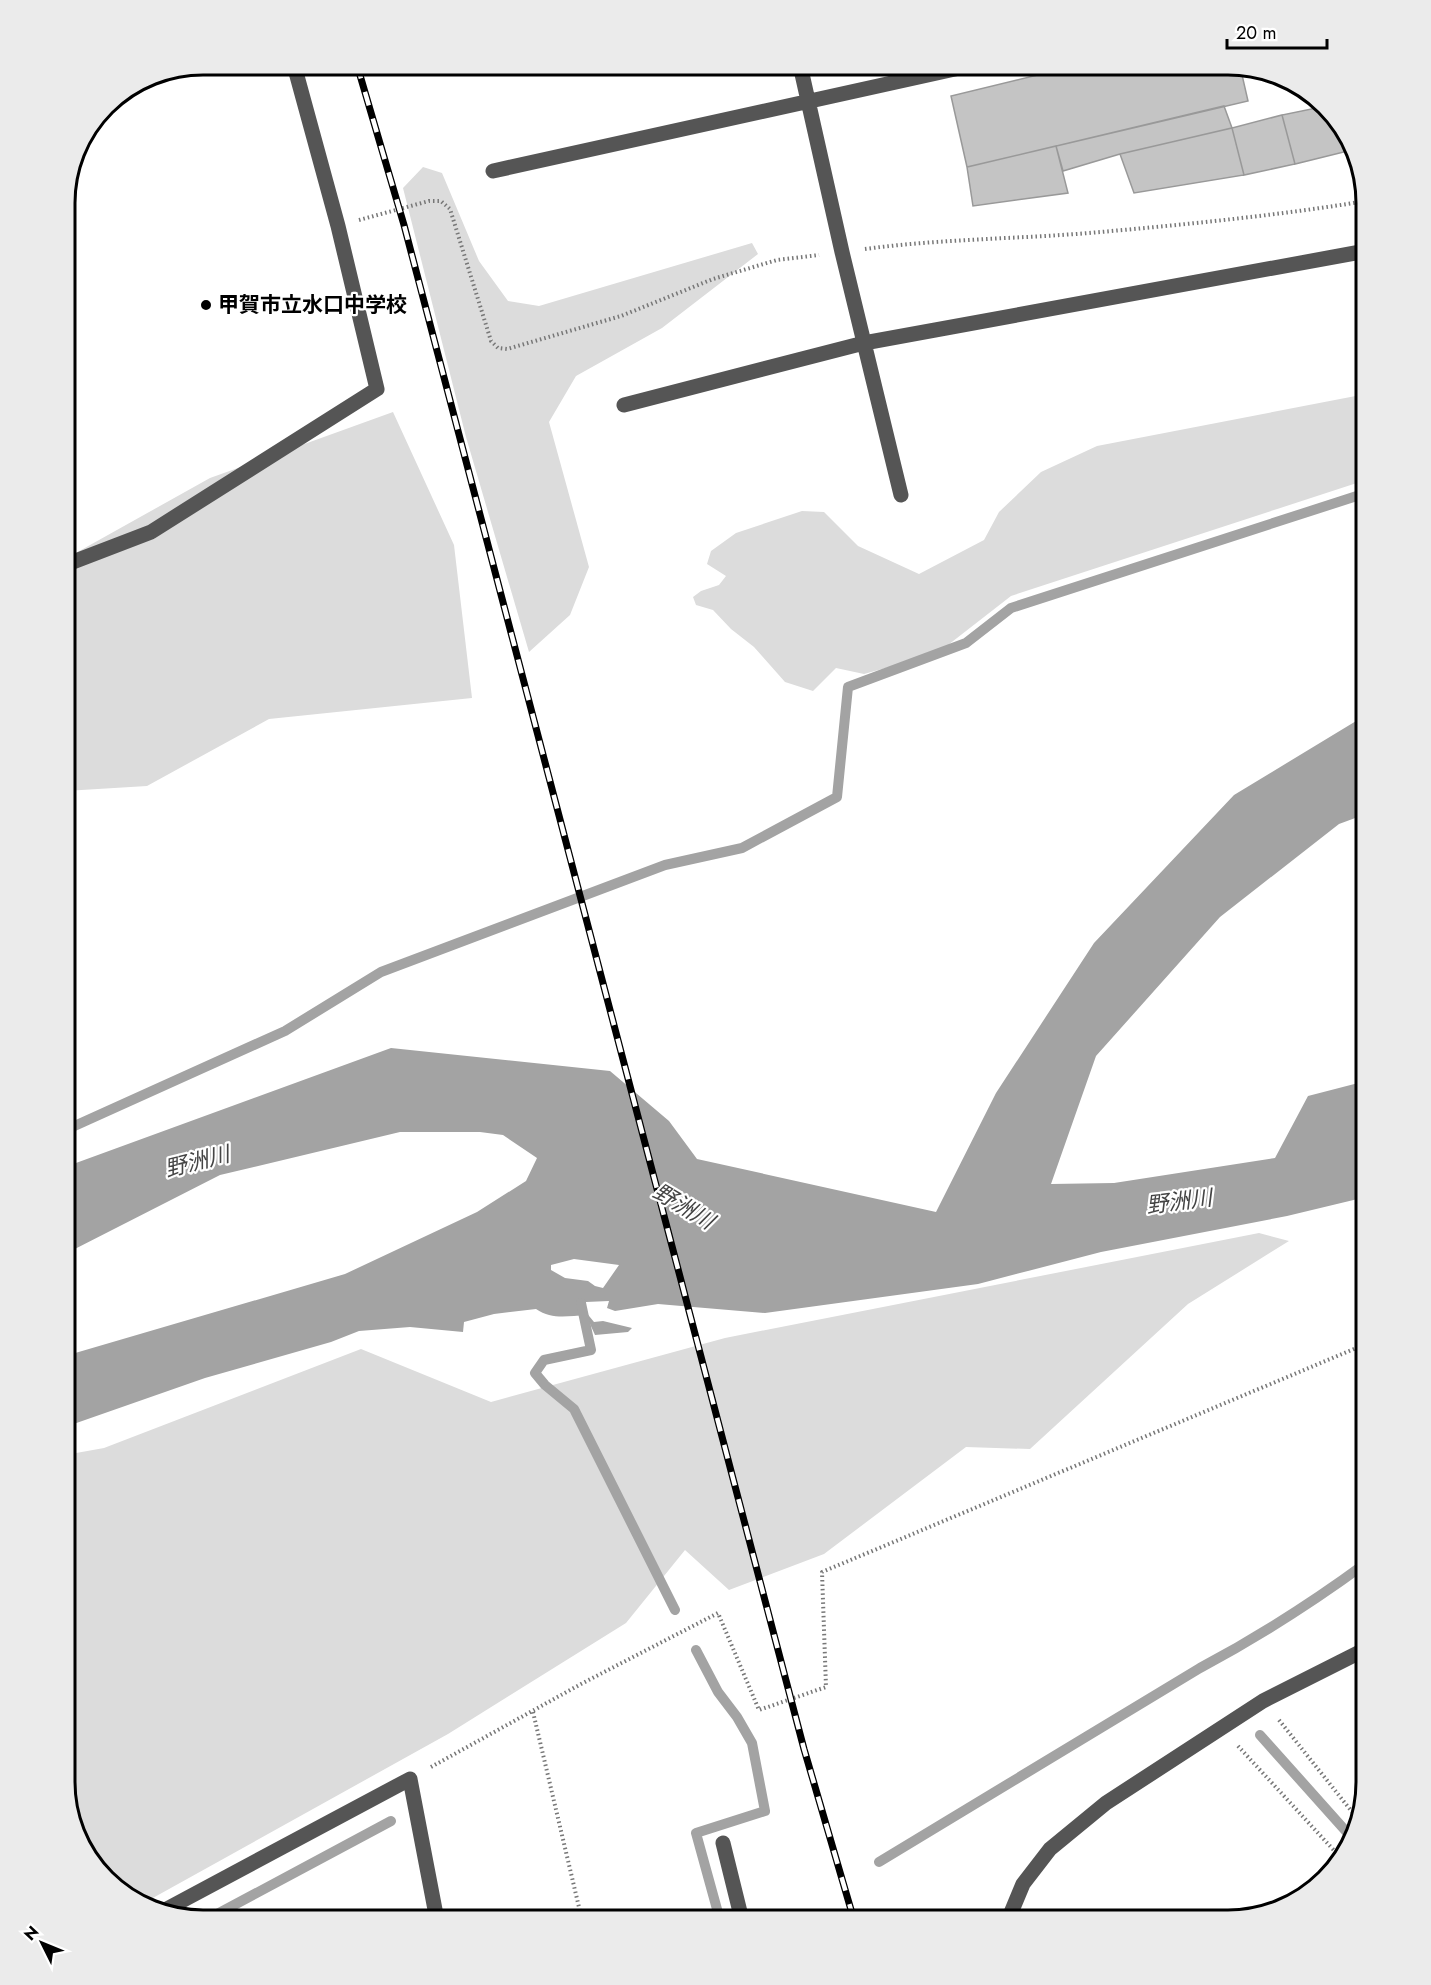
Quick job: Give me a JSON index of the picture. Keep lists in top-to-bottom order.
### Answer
{
  "water": ["野洲川"],
  "places": ["甲賀市立水口中学校"],
  "scale_bar": "20 m",
  "north": "top left"
}
